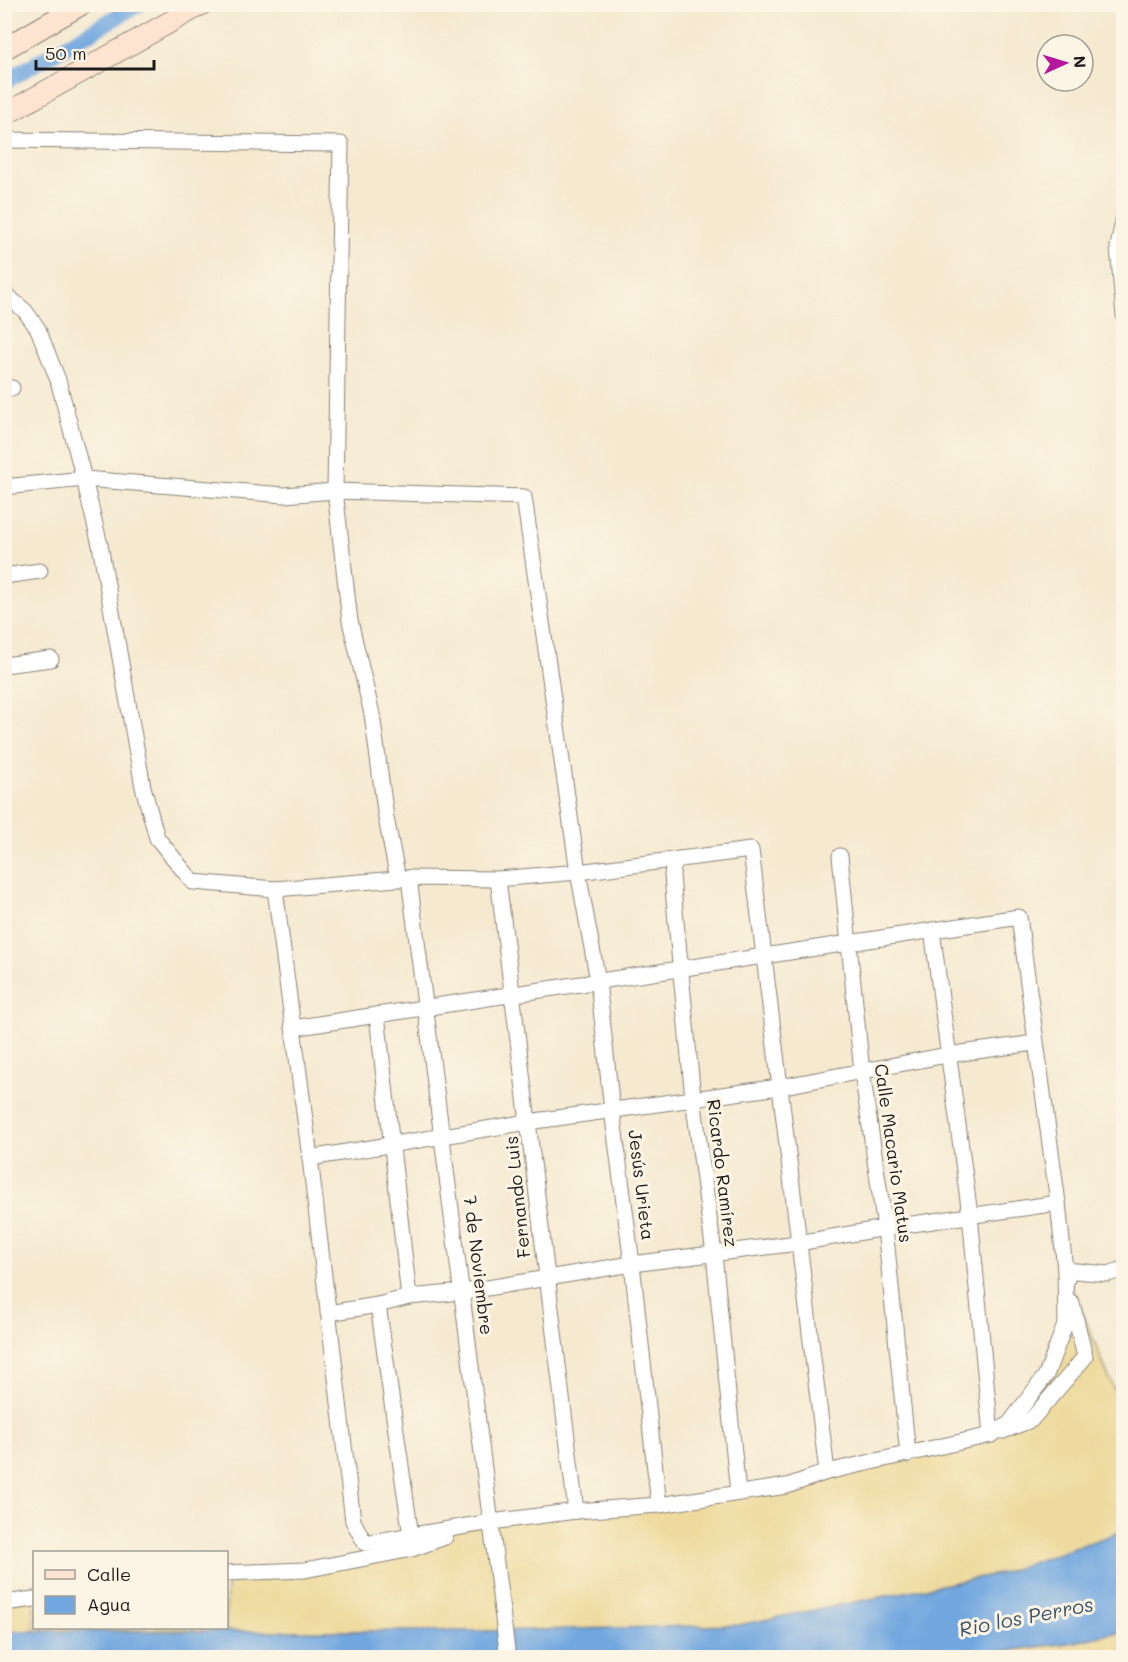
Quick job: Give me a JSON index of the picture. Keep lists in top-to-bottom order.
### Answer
{
  "streets": {
    "street": [
      "Calle Macario Matus",
      "Ricardo Ramírez",
      "Jesús Urieta",
      "Fernando Luis",
      "7 de Noviembre"
    ]
  },
  "crossings": [
    ["Jesús Urieta", "7 de Noviembre"]
  ],
  "water": ["Rio los Perros"],
  "legend": ["Calle", "Agua"],
  "scale_bar": "50 m",
  "north": "right"
}
